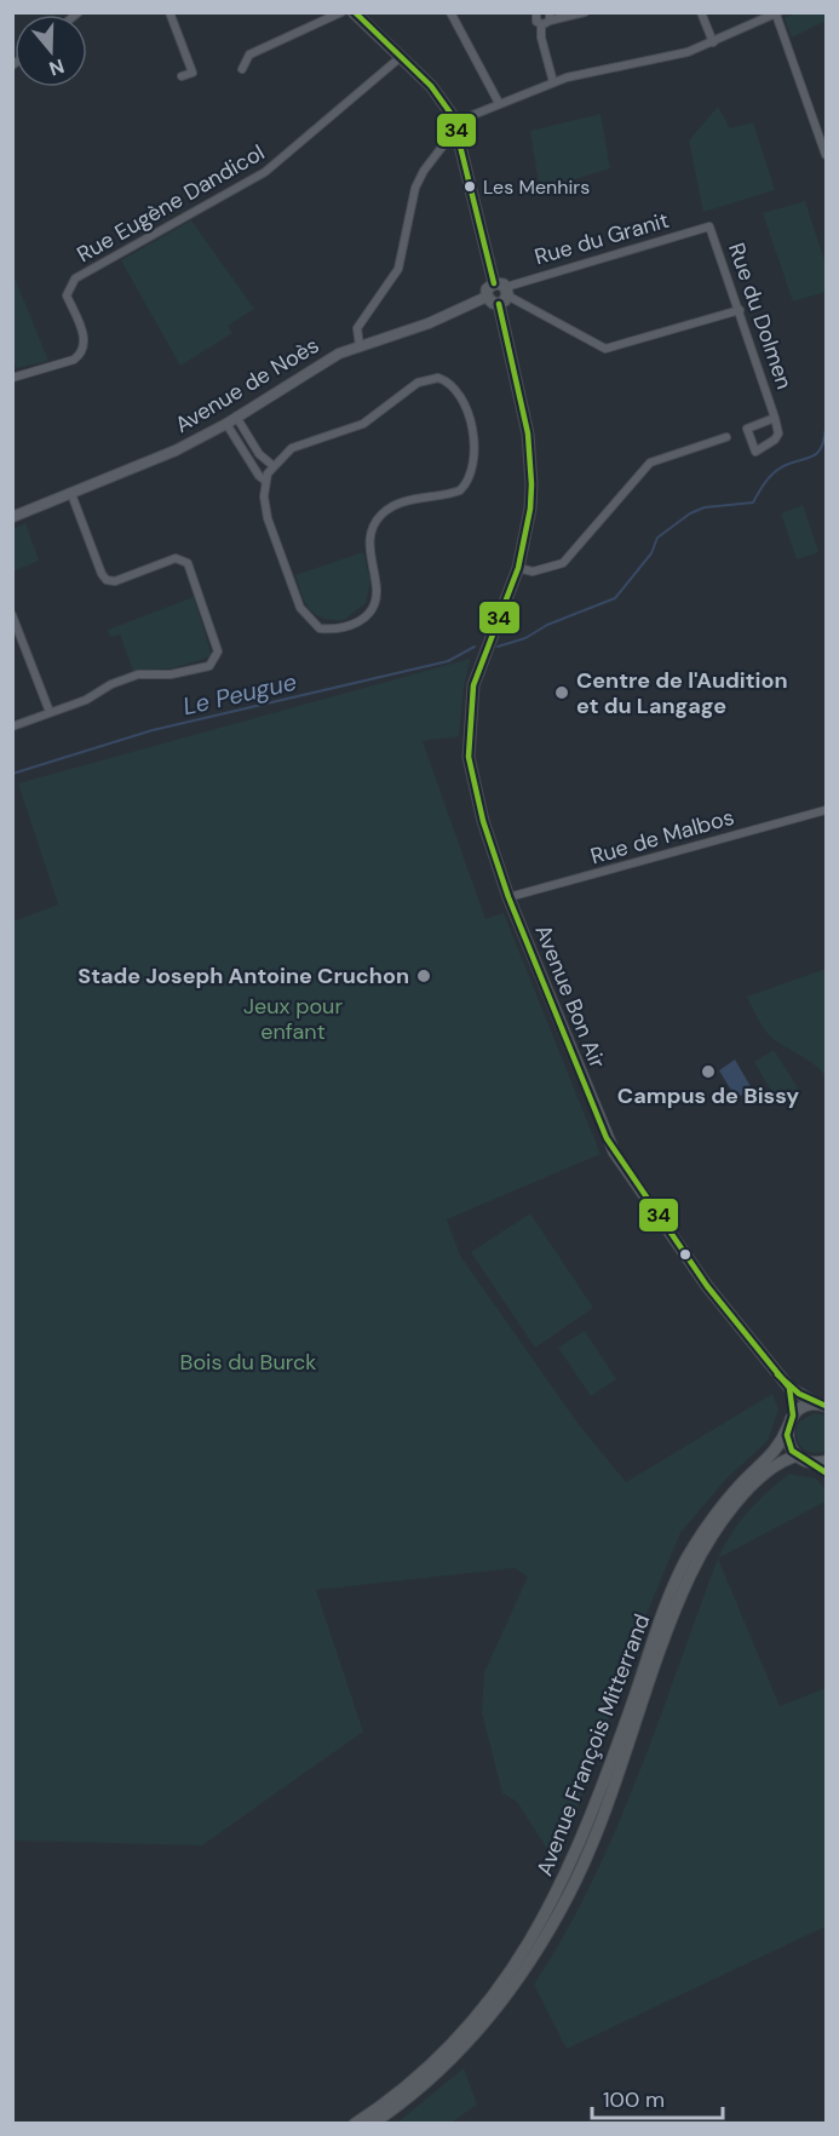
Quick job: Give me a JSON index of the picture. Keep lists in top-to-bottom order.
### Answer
{
  "streets": {
    "main road": ["Avenue Bon Air", "Avenue François Mitterrand"],
    "street": [
      "Rue Eugène Dandicol",
      "Rue du Granit",
      "Rue du Dolmen",
      "Avenue de Noès",
      "Rue de Malbos"
    ]
  },
  "crossings": [
    ["Rue Eugène Dandicol", "Avenue Bon Air"],
    ["Rue du Granit", "Rue du Dolmen"],
    ["Rue du Granit", "Avenue Bon Air"],
    ["Rue de Malbos", "Avenue Bon Air"]
  ],
  "water": ["Le Peugue"],
  "parks": ["Jeux pour enfant", "Bois du Burck"],
  "places": [
    "Les Menhirs",
    "Centre de l'Audition et du Langage",
    "Stade Joseph Antoine Cruchon",
    "Campus de Bissy"
  ],
  "lines": ["transit line 34"],
  "scale_bar": "100 m",
  "north": "bottom"
}
